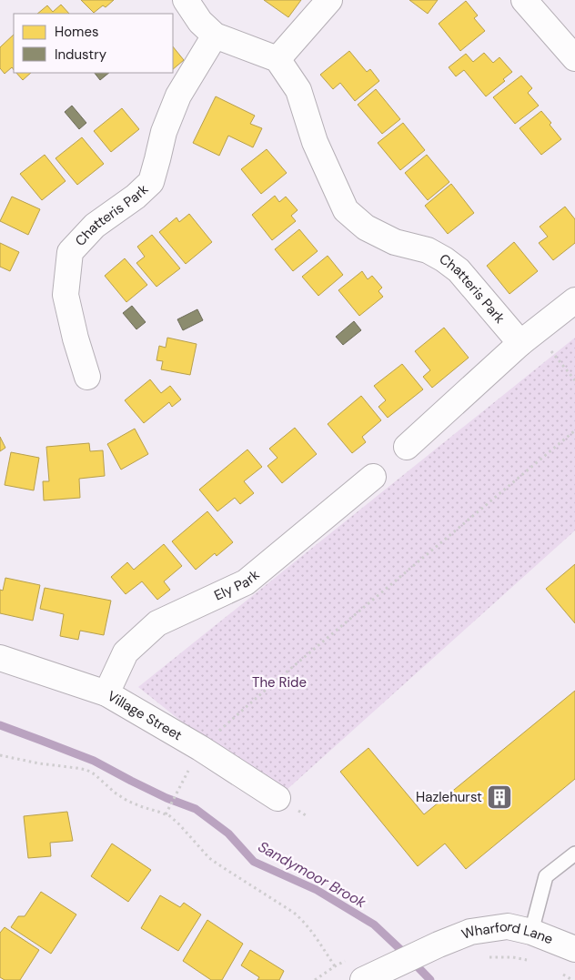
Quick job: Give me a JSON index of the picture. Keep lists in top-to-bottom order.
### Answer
{
  "streets": {
    "street": [
      "Chatteris Park",
      "Ely Park",
      "Village Street",
      "Wharford Lane"
    ]
  },
  "crossings": [
    ["Ely Park", "Village Street"]
  ],
  "water": ["Sandymoor Brook"],
  "parks": ["The Ride"],
  "places": {
    "building": ["Hazlehurst"]
  },
  "legend": ["Homes", "Industry"]
}
